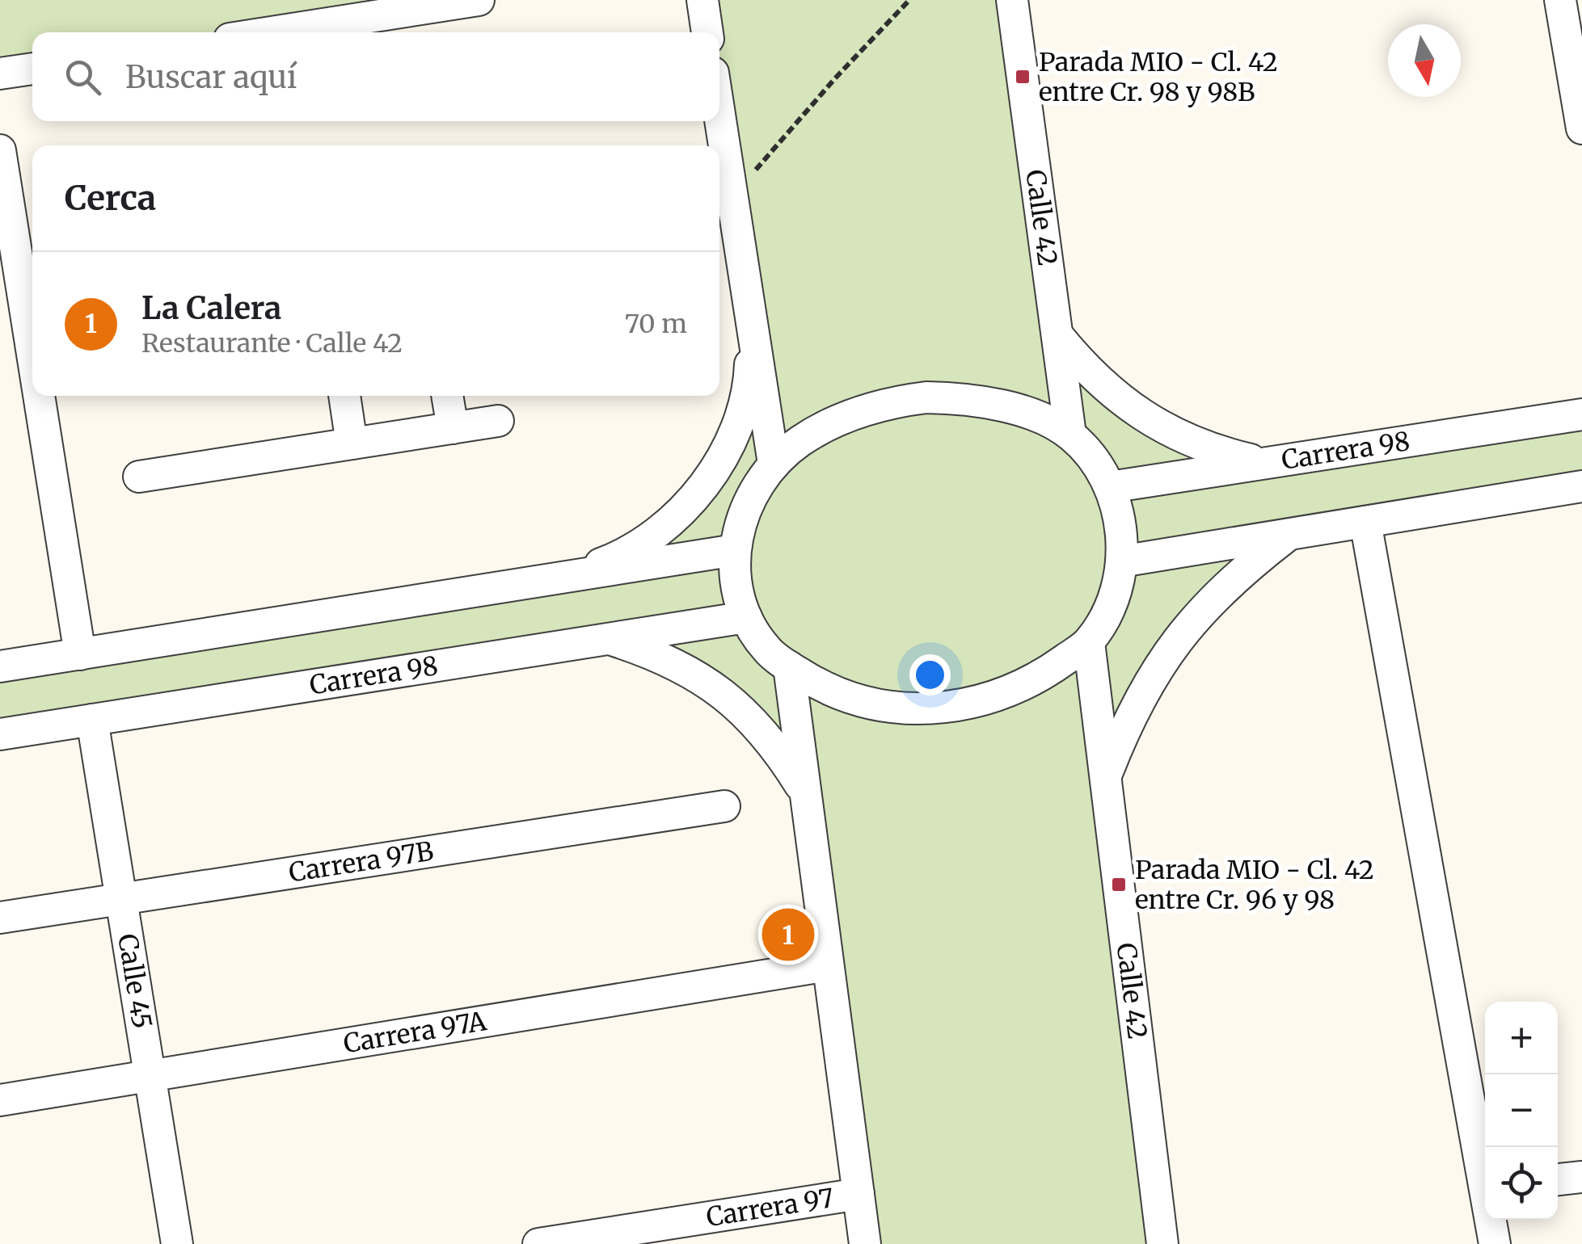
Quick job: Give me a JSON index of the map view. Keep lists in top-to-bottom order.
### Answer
{
  "streets": {
    "street": [
      "Calle 42",
      "Carrera 98",
      "Carrera 97B",
      "Calle 45",
      "Carrera 97A",
      "Carrera 97"
    ]
  },
  "crossings": [
    ["Carrera 98", "Calle 45"],
    ["Carrera 97B", "Calle 45"],
    ["Calle 45", "Carrera 97A"]
  ],
  "places": {
    "transit": ["Parada MIO - Cl. 42 entre Cr. 98 y 98B", "Parada MIO - Cl. 42 entre Cr. 96 y 98"]
  },
  "north": "bottom",
  "page": {
    "search": "Buscar aquí",
    "heading": "Cerca",
    "list": [
      {
        "mark": "1",
        "name": "La Calera",
        "note": "Restaurante · Calle 42",
        "value": "70 m"
      }
    ],
    "pins": "1",
    "map_buttons": ["+", "−"]
  }
}
